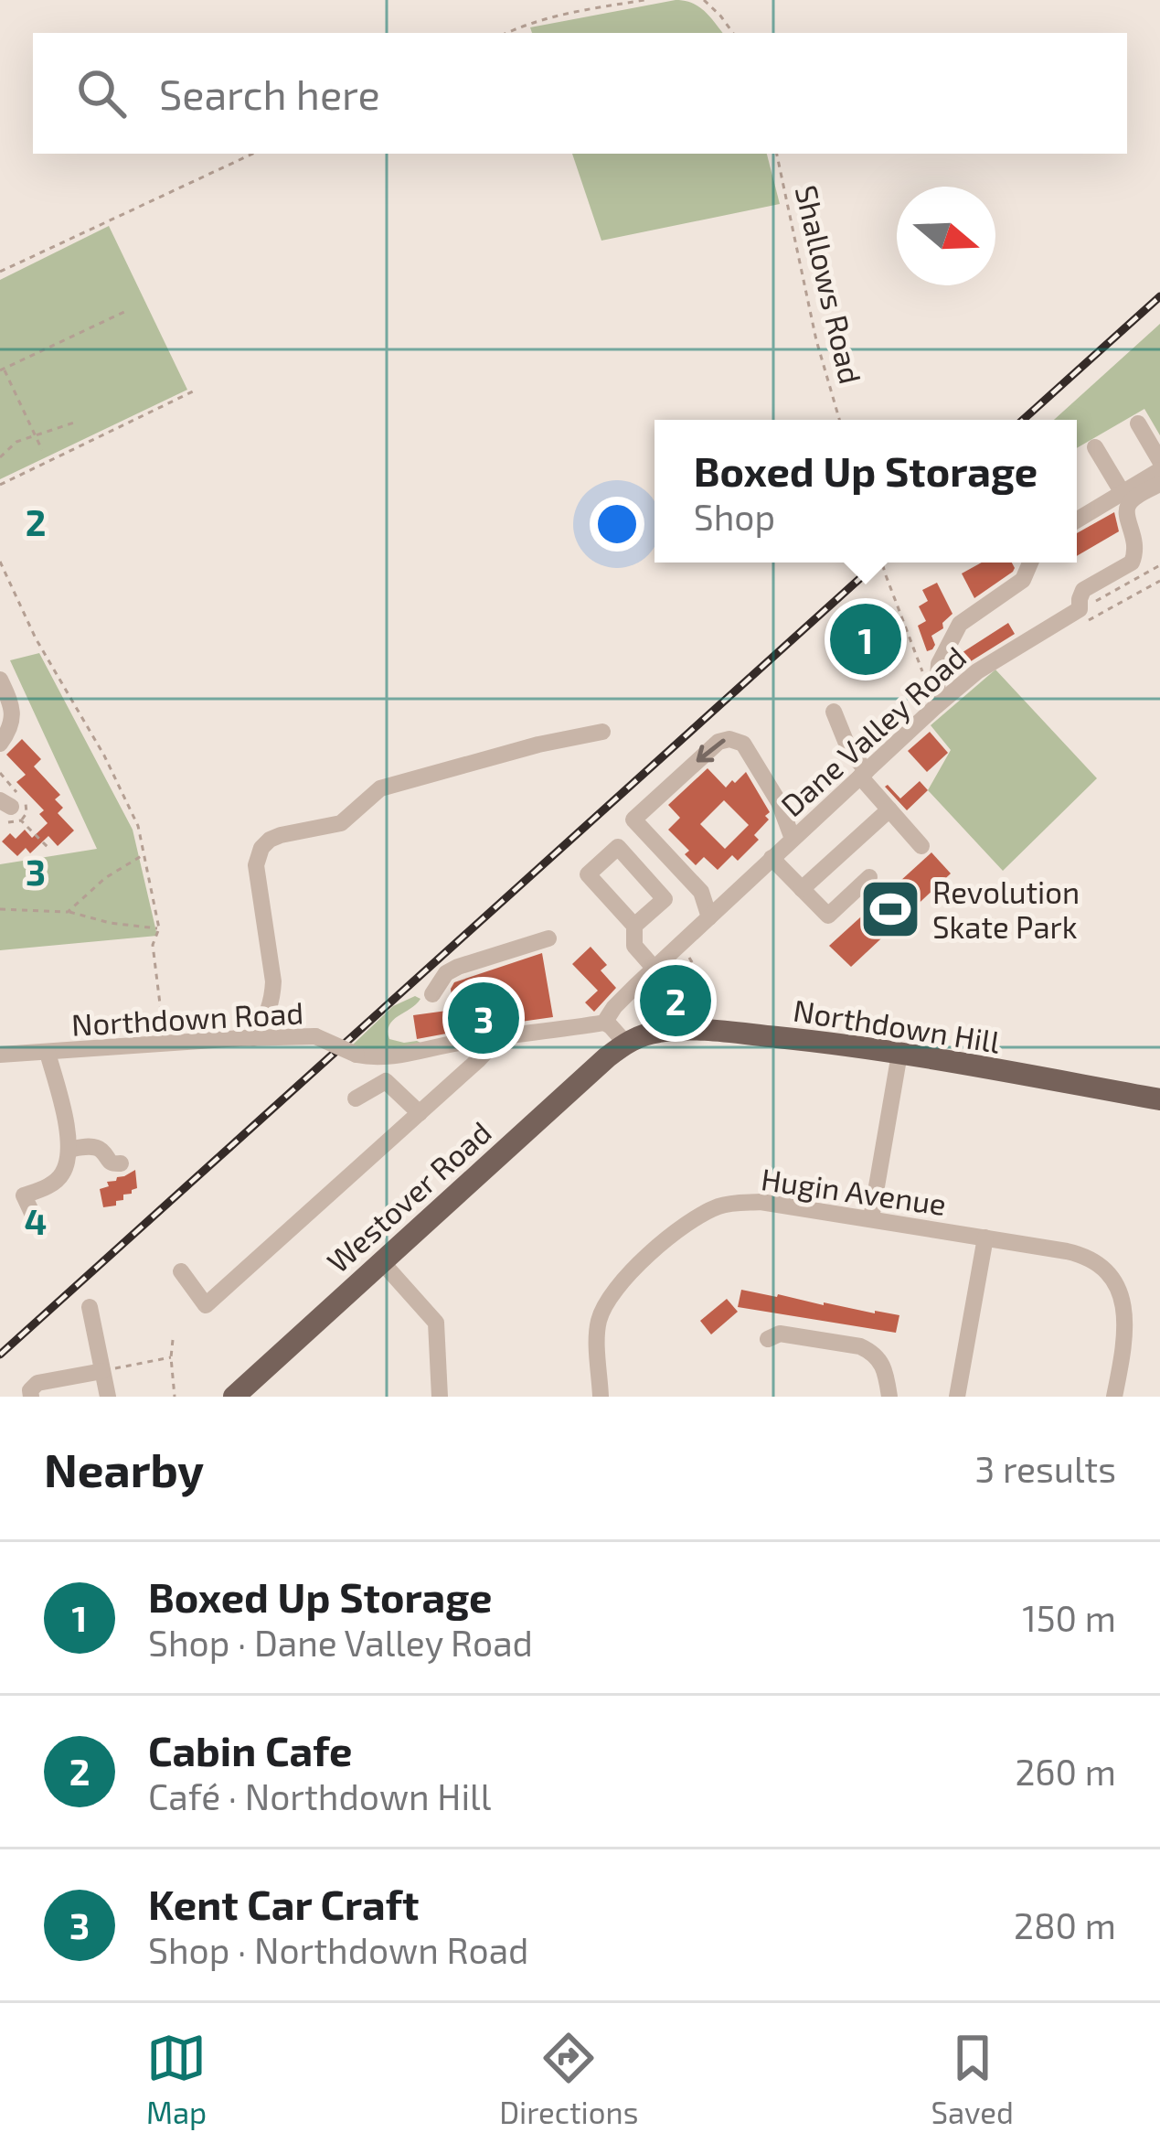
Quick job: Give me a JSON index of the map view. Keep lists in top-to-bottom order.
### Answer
{
  "streets": {
    "main road": ["Northdown Hill", "Westover Road"],
    "street": ["Dane Valley Road", "Northdown Road", "Hugin Avenue"],
    "path": ["Shallows Road"]
  },
  "crossings": [
    ["Dane Valley Road", "Northdown Road"],
    ["Northdown Hill", "Westover Road"]
  ],
  "places": {
    "sports": ["Revolution Skate Park"]
  },
  "north": "right",
  "page": {
    "search": "Search here",
    "popup": ["Boxed Up Storage", "Shop"],
    "pins": ["1", "2", "3"],
    "heading": ["Nearby", "3 results"],
    "list": [
      {
        "mark": "1",
        "name": "Boxed Up Storage",
        "note": "Shop · Dane Valley Road",
        "value": "150 m"
      },
      {
        "mark": "2",
        "name": "Cabin Cafe",
        "note": "Café · Northdown Hill",
        "value": "260 m"
      },
      {
        "mark": "3",
        "name": "Kent Car Craft",
        "note": "Shop · Northdown Road",
        "value": "280 m"
      }
    ],
    "nav": ["Map", "Directions", "Saved"]
  },
  "grid": {
    "rows": ["2", "3", "4"]
  }
}
